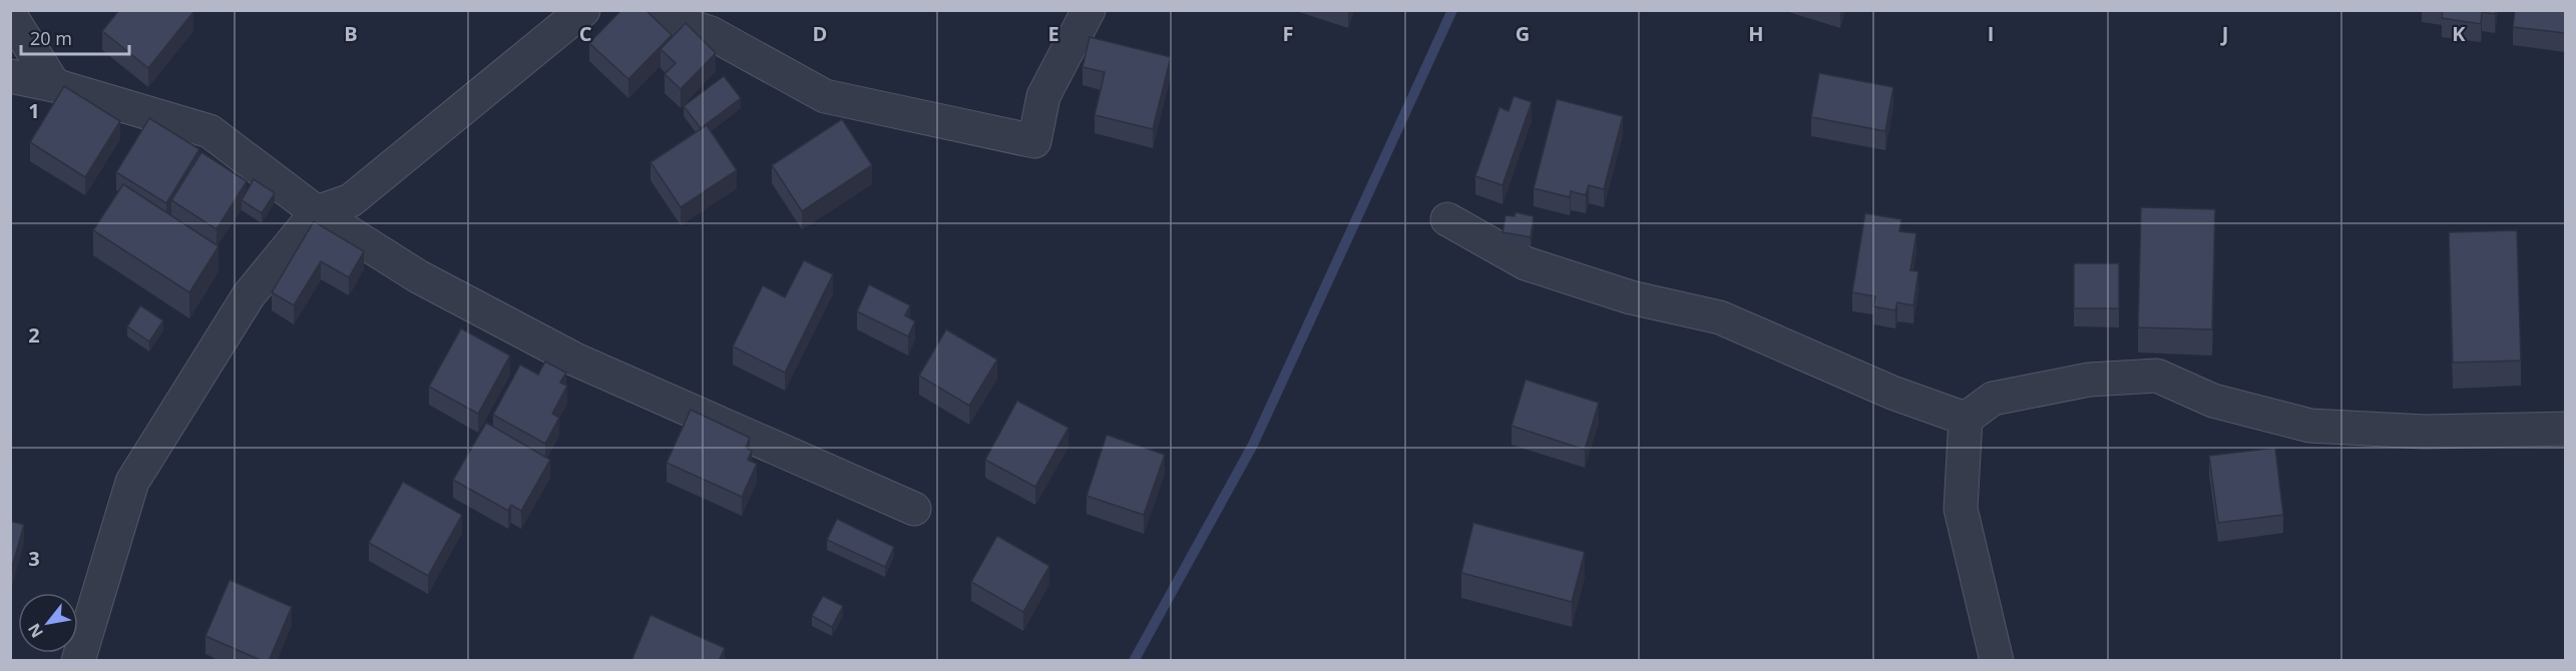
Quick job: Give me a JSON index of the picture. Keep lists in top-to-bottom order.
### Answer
{
  "scale_bar": "20 m",
  "north": "bottom left",
  "grid": {
    "columns": [
      "B",
      "C",
      "D",
      "E",
      "F",
      "G",
      "H",
      "I",
      "J",
      "K"
    ],
    "rows": ["1", "2", "3"]
  }
}
